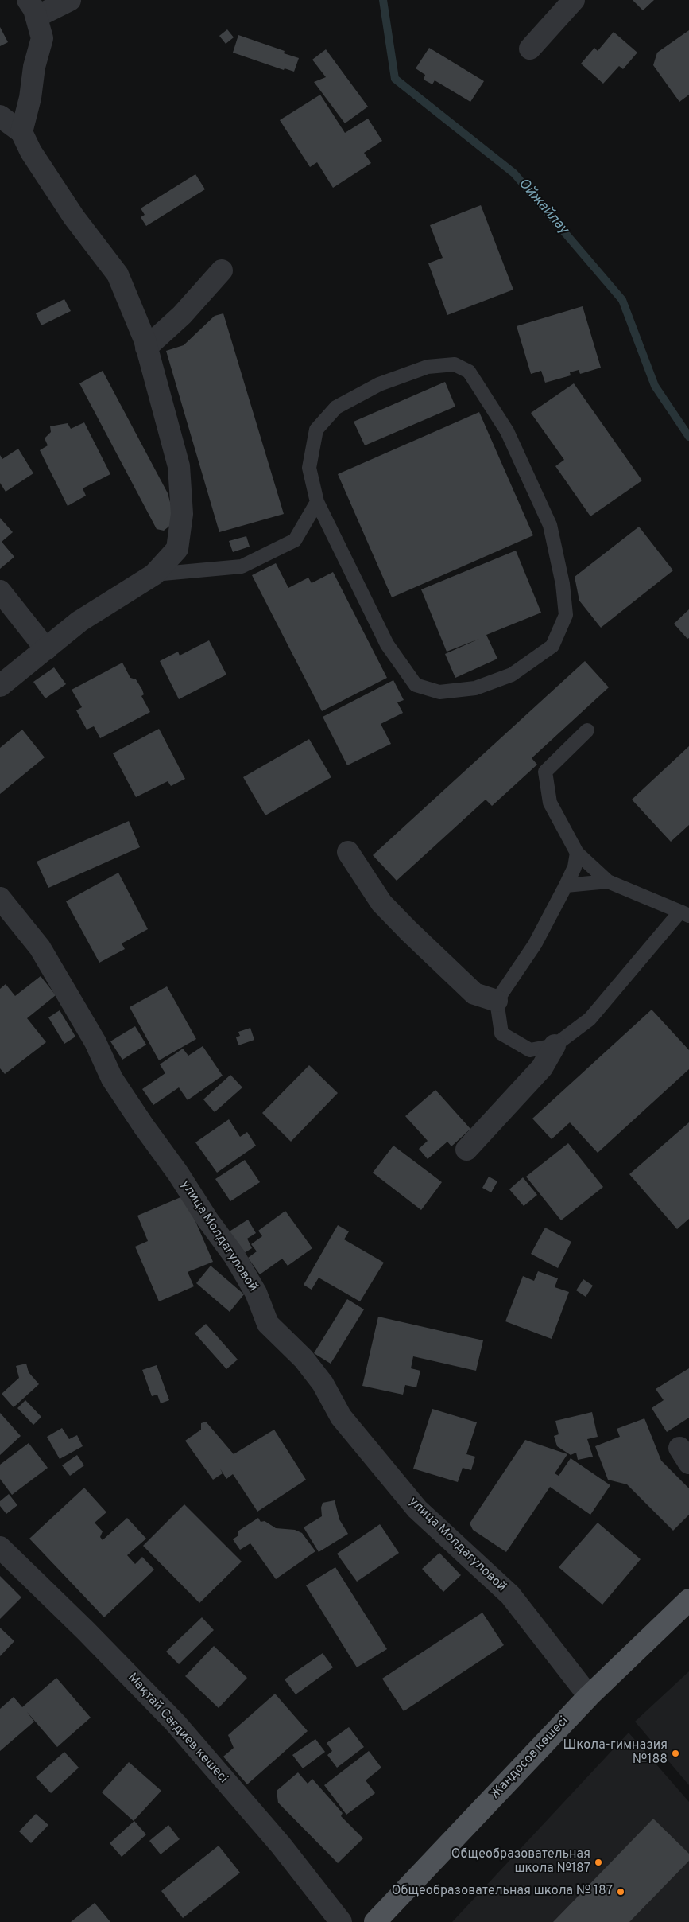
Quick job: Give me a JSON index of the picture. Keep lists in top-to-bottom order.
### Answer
{
  "streets": {
    "main road": ["Жандосов көшесі"],
    "street": ["улица Молдагуловой", "Мақтай Сағдиев көшесі"]
  },
  "crossings": [
    ["улица Молдагуловой", "Жандосов көшесі"]
  ],
  "water": ["Ойжайлау"],
  "places": ["Школа-гимназия №188", "Общеобразовательная школа №187", "Общеобразовательная школа № 187"]
}
